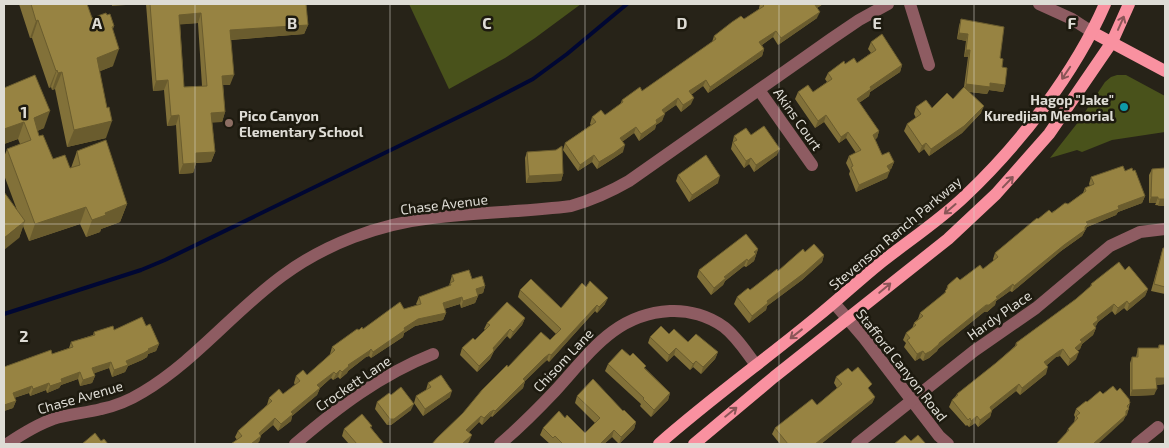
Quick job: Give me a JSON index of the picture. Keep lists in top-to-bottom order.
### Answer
{
  "streets": {
    "main road": ["Stevenson Ranch Parkway"],
    "street": [
      "Akins Court",
      "Chase Avenue",
      "Hardy Place",
      "Chisom Lane",
      "Stafford Canyon Road",
      "Crockett Lane"
    ]
  },
  "crossings": [
    ["Akins Court", "Chase Avenue"],
    ["Stevenson Ranch Parkway", "Chisom Lane"],
    ["Stevenson Ranch Parkway", "Stafford Canyon Road"],
    ["Hardy Place", "Stafford Canyon Road"]
  ],
  "places": ["Hagop \"Jake\" Kuredjian Memorial", "Pico Canyon Elementary School"],
  "grid": {
    "columns": [
      "A",
      "B",
      "C",
      "D",
      "E",
      "F"
    ],
    "rows": ["1", "2"]
  }
}
